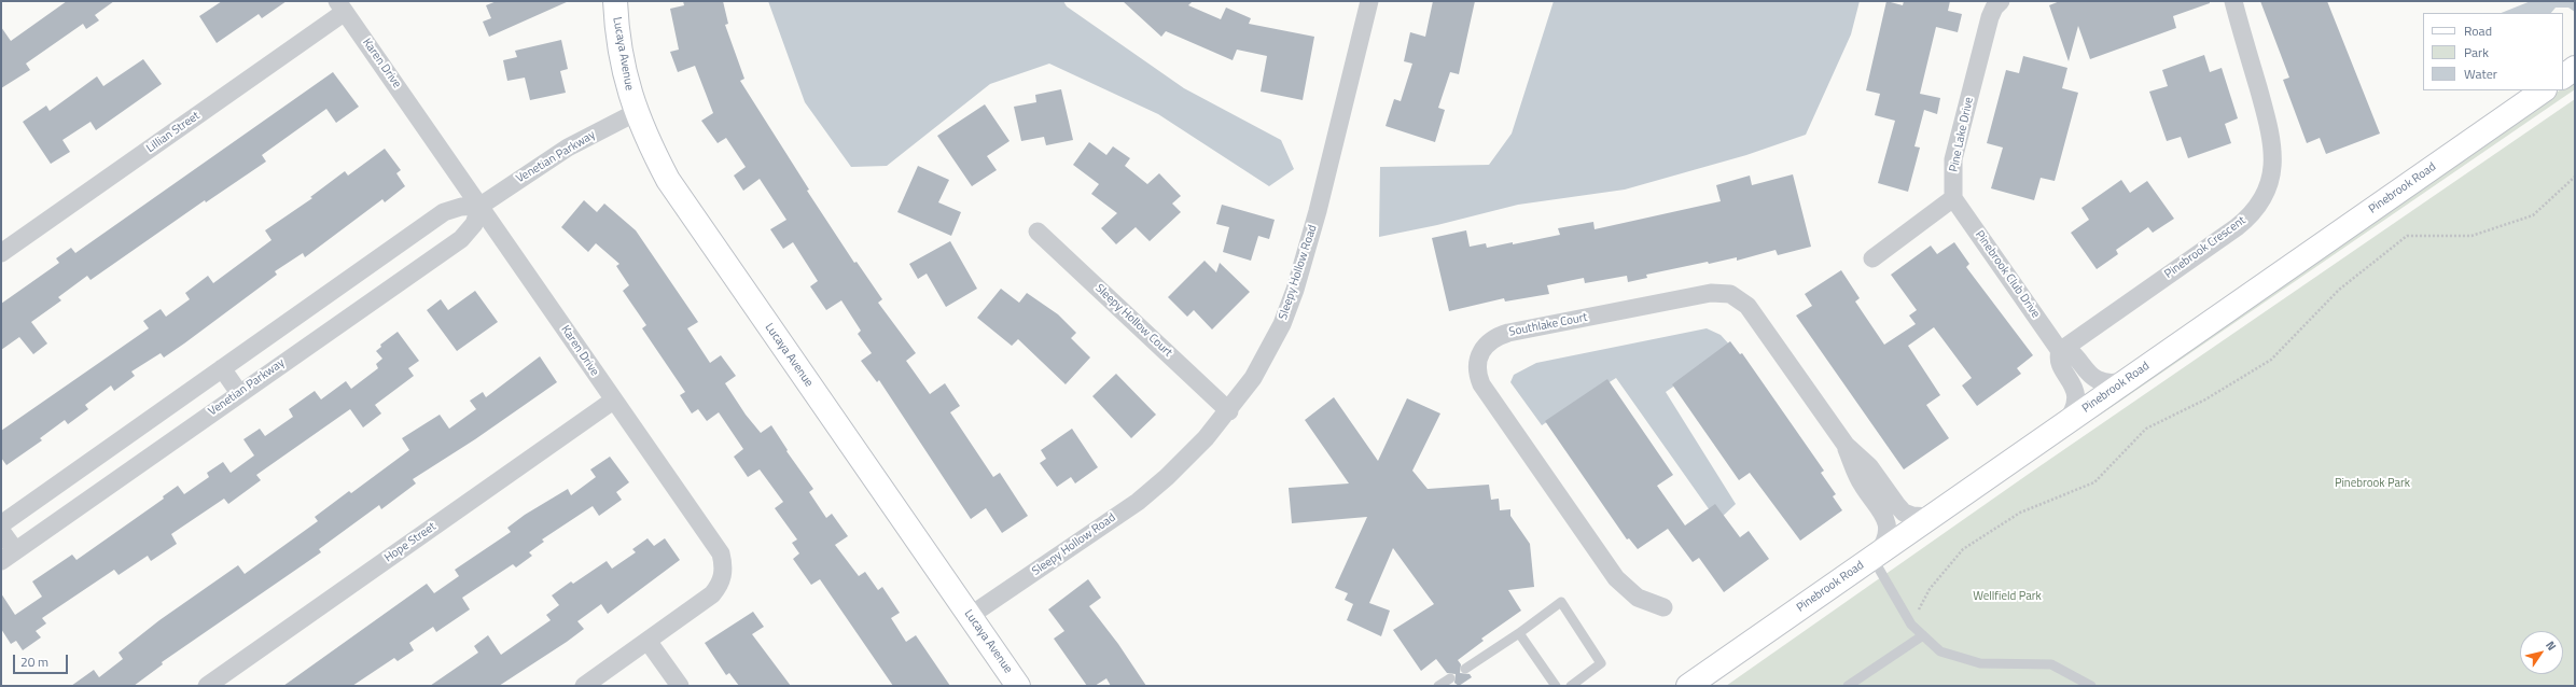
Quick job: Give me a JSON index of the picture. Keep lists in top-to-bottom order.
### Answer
{
  "streets": {
    "street": [
      "Lucaya Avenue",
      "Karen Drive",
      "Lillian Street",
      "Pine Lake Drive",
      "Venetian Parkway",
      "Pinebrook Road",
      "Pinebrook Crescent",
      "Sleepy Hollow Road",
      "Pinebrook Club Drive",
      "Sleepy Hollow Court",
      "Southlake Court",
      "Hope Street"
    ]
  },
  "crossings": [
    ["Lucaya Avenue", "Venetian Parkway"],
    ["Lucaya Avenue", "Sleepy Hollow Road"],
    ["Karen Drive", "Lillian Street"],
    ["Karen Drive", "Venetian Parkway"],
    ["Karen Drive", "Hope Street"],
    ["Pine Lake Drive", "Pinebrook Club Drive"],
    ["Pinebrook Road", "Pinebrook Club Drive"],
    ["Pinebrook Road", "Southlake Court"],
    ["Pinebrook Crescent", "Pinebrook Club Drive"],
    ["Sleepy Hollow Road", "Sleepy Hollow Court"]
  ],
  "parks": ["Pinebrook Park", "Wellfield Park"],
  "legend": ["Road", "Park", "Water"],
  "scale_bar": "20 m",
  "north": "top right"
}
